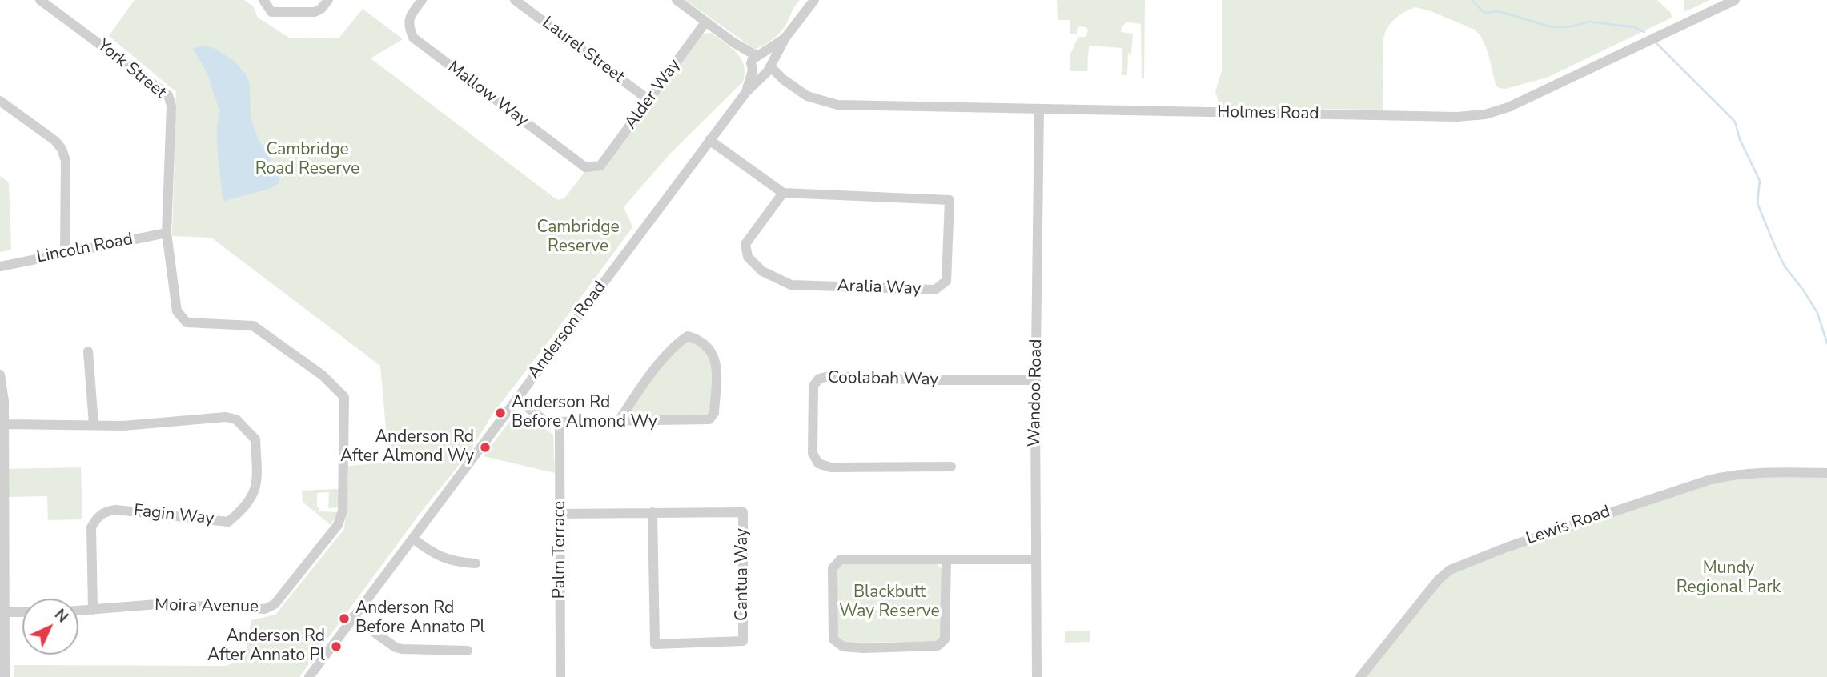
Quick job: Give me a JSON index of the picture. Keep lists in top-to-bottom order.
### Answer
{
  "streets": {
    "street": [
      "Laurel Street",
      "York Street",
      "Mallow Way",
      "Alder Way",
      "Holmes Road",
      "Lincoln Road",
      "Aralia Way",
      "Anderson Road",
      "Coolabah Way",
      "Wandoo Road",
      "Fagin Way",
      "Lewis Road",
      "Palm Terrace",
      "Cantua Way",
      "Moira Avenue"
    ]
  },
  "crossings": [
    ["Laurel Street", "Alder Way"],
    ["York Street", "Lincoln Road"],
    ["York Street", "Moira Avenue"],
    ["Mallow Way", "Alder Way"],
    ["Holmes Road", "Anderson Road"],
    ["Holmes Road", "Wandoo Road"],
    ["Lincoln Road", "Moira Avenue"],
    ["Coolabah Way", "Wandoo Road"],
    ["Fagin Way", "Moira Avenue"],
    ["Palm Terrace", "Cantua Way"]
  ],
  "parks": [
    "Cambridge Road Reserve",
    "Cambridge Reserve",
    "Mundy Regional Park",
    "Blackbutt Way Reserve"
  ],
  "places": [
    "Anderson Rd Before Almond Wy",
    "Anderson Rd After Almond Wy",
    "Anderson Rd Before Annato Pl",
    "Anderson Rd After Annato Pl"
  ],
  "north": "top right"
}
